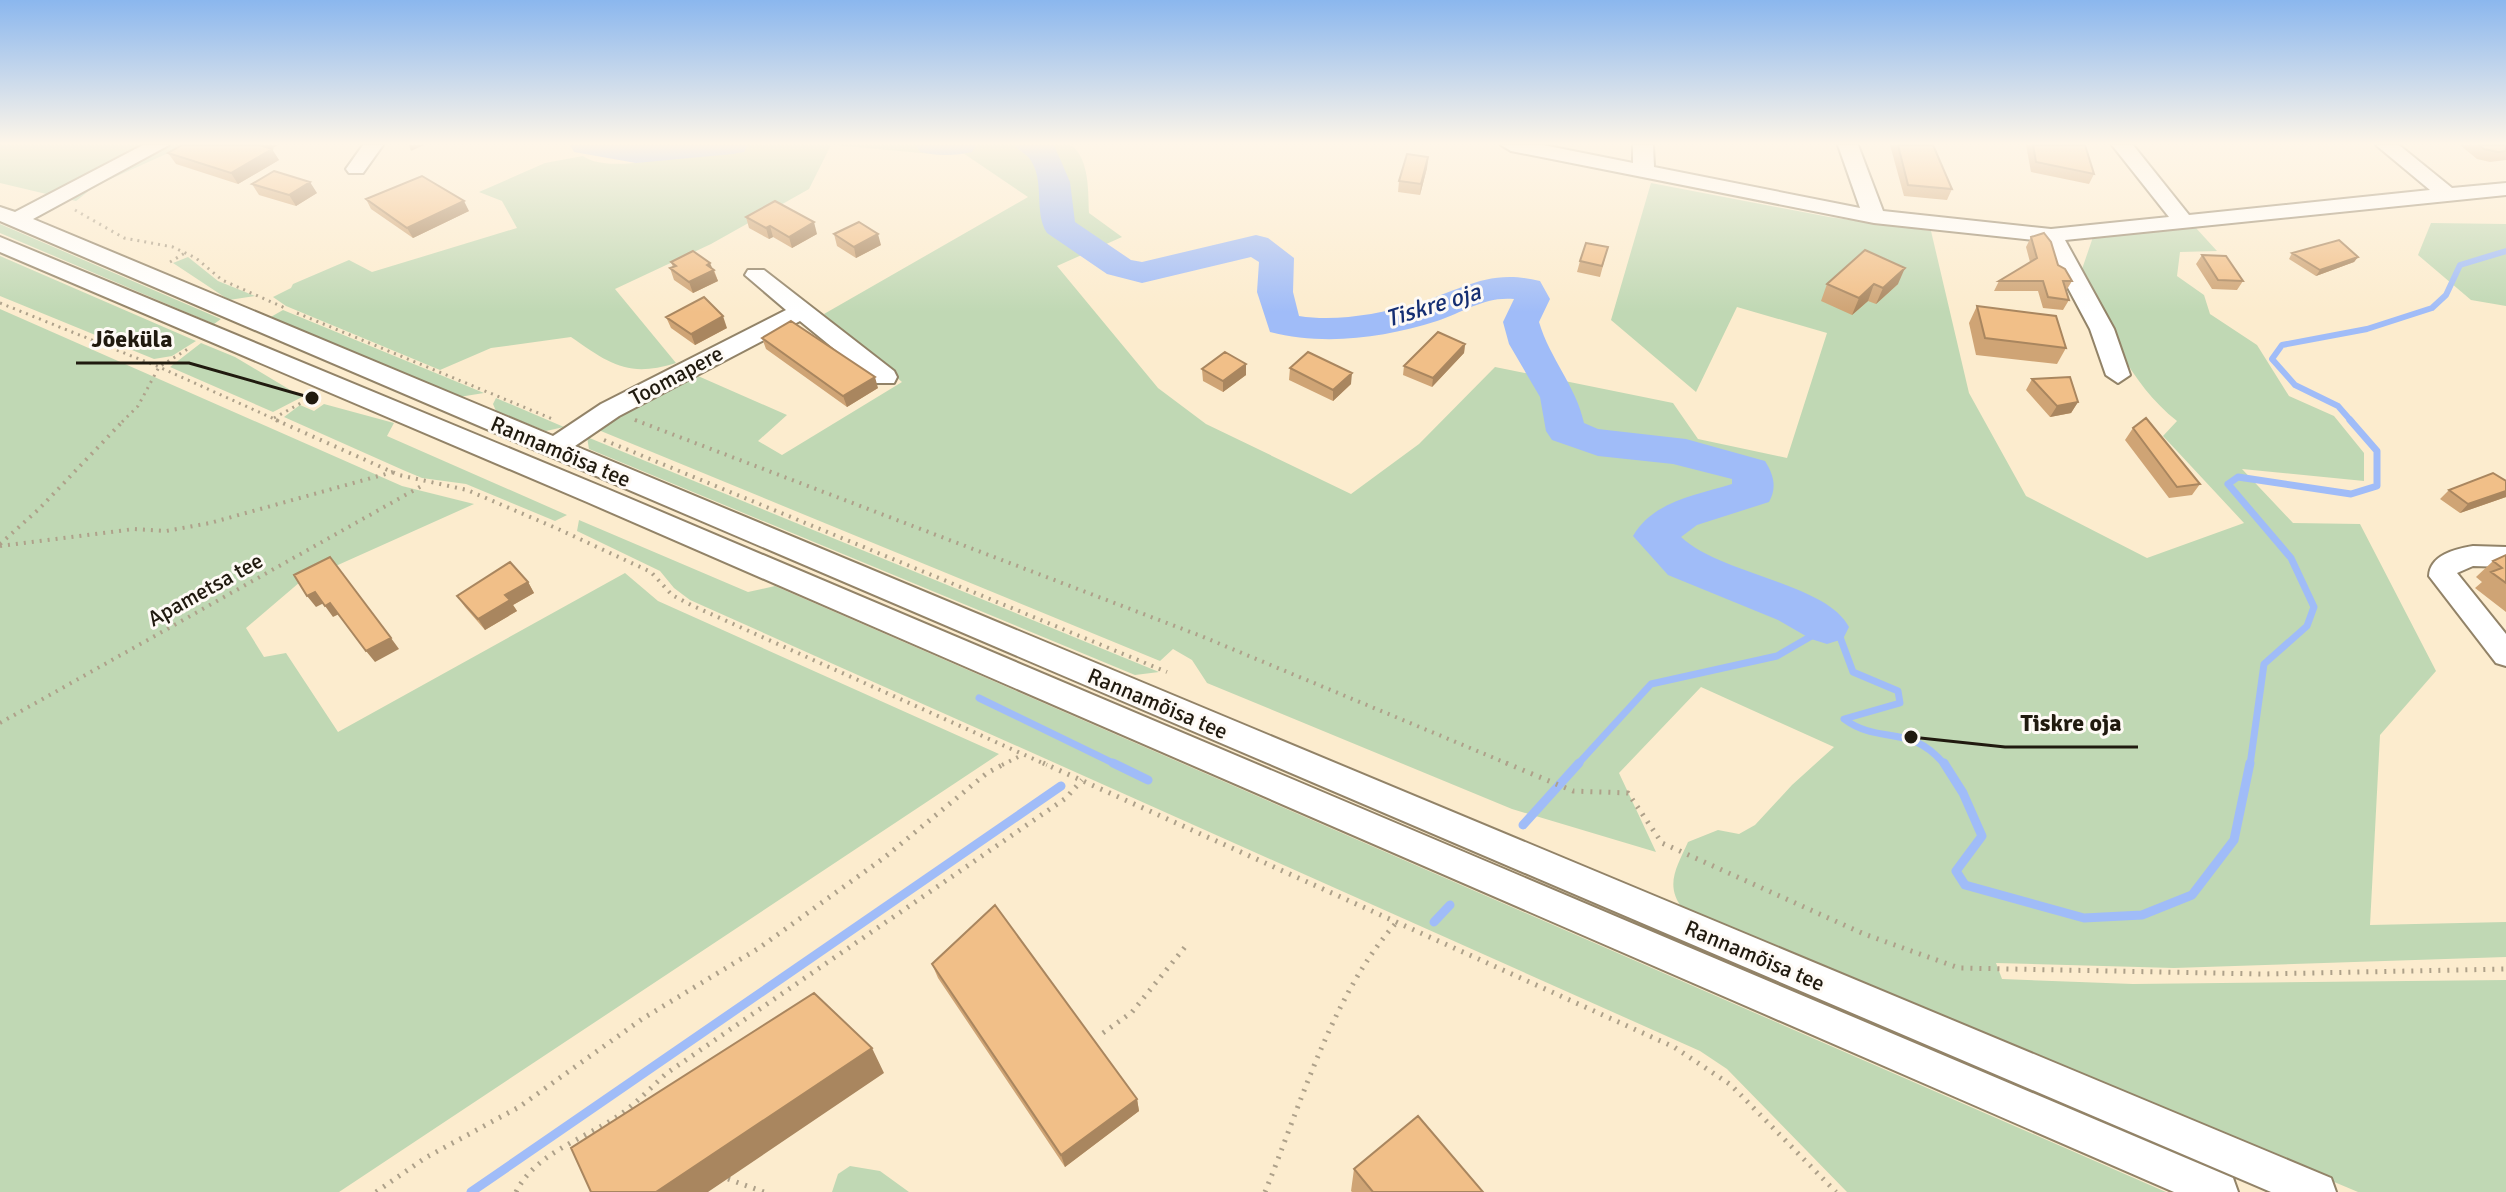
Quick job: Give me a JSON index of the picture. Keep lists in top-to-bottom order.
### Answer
{
  "streets": {
    "street": ["Toomapere", "Rannamõisa tee"],
    "path": ["Apametsa tee"]
  },
  "crossings": [
    ["Toomapere", "Rannamõisa tee"]
  ],
  "water": ["Tiskre oja"],
  "places": ["Jõeküla", "Tiskre oja"]
}
